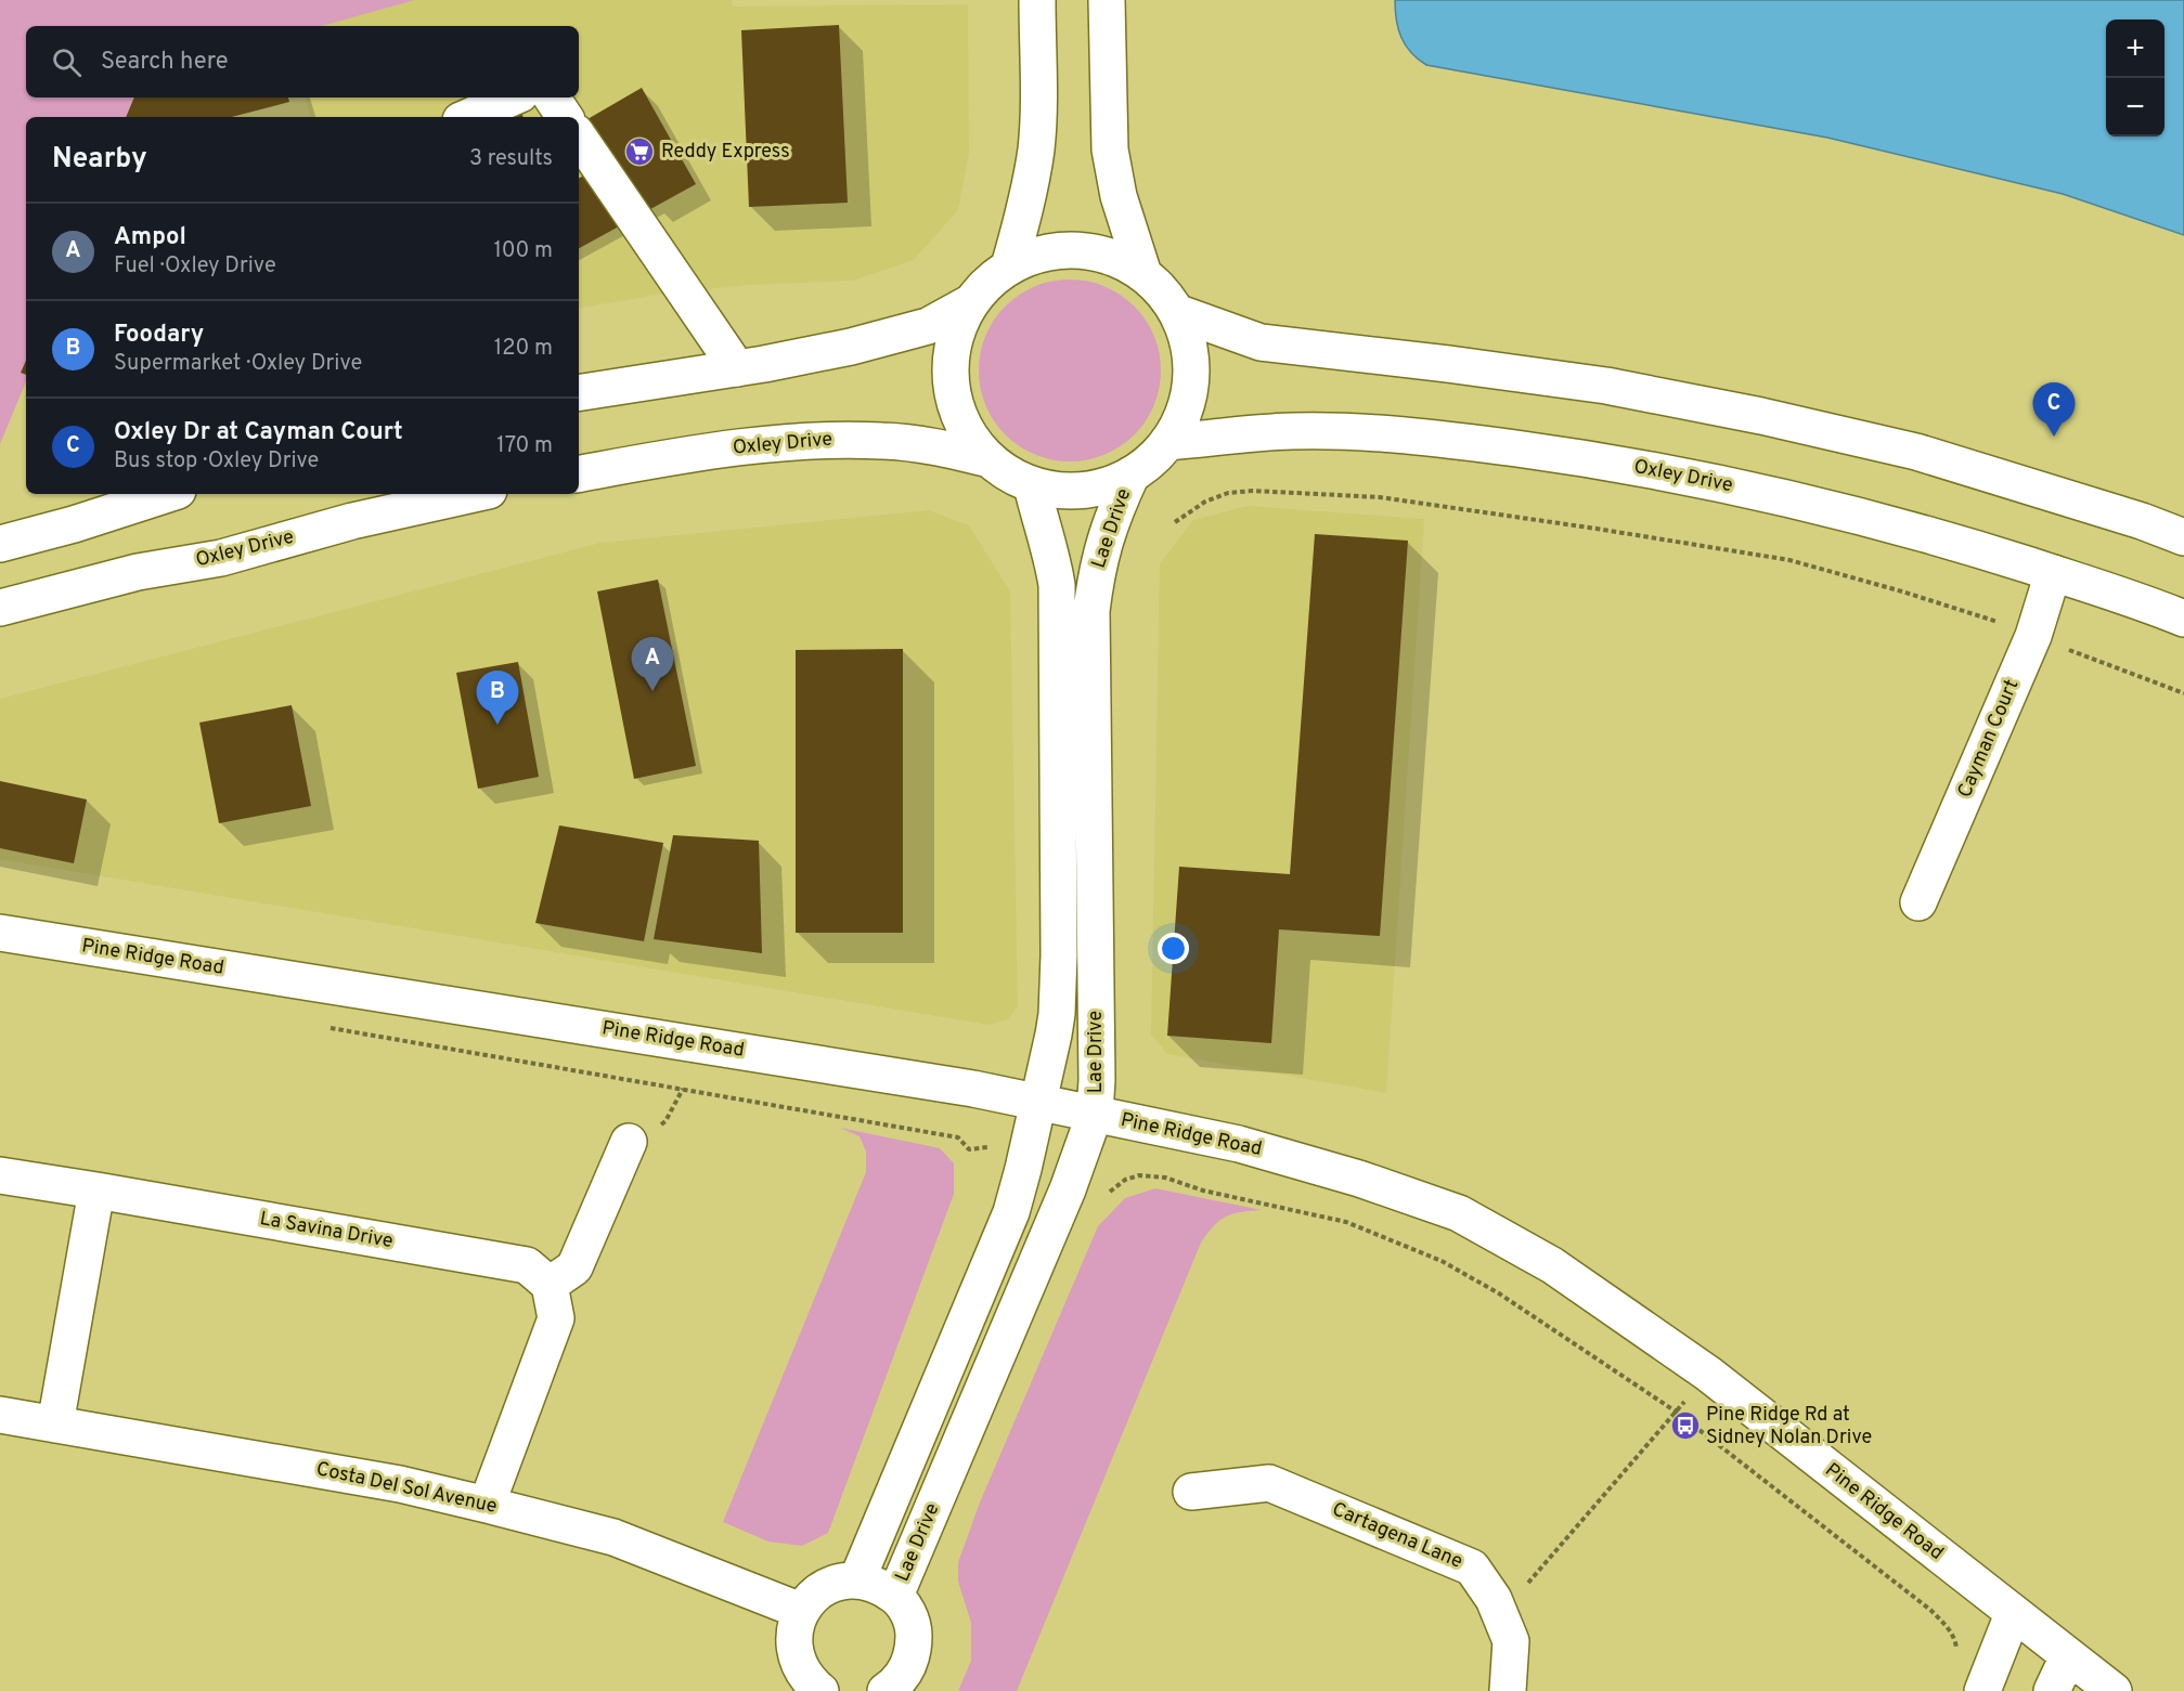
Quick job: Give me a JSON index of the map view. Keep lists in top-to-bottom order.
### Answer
{
  "streets": {
    "street": [
      "Oxley Drive",
      "Lae Drive",
      "Cayman Court",
      "Pine Ridge Road",
      "La Savina Drive",
      "Costa Del Sol Avenue",
      "Cartagena Lane"
    ]
  },
  "crossings": [
    ["Oxley Drive", "Cayman Court"],
    ["Lae Drive", "Pine Ridge Road"]
  ],
  "places": {
    "supermarket": ["Reddy Express"],
    "bus stop": ["Pine Ridge Rd at Sidney Nolan Drive"]
  },
  "page": {
    "map_buttons": ["+", "−"],
    "search": "Search here",
    "heading": ["Nearby", "3 results"],
    "list": [
      {
        "mark": "A",
        "name": "Ampol",
        "note": "Fuel · Oxley Drive",
        "value": "100 m"
      },
      {
        "mark": "B",
        "name": "Foodary",
        "note": "Supermarket · Oxley Drive",
        "value": "120 m"
      },
      {
        "mark": "C",
        "name": "Oxley Dr at Cayman Court",
        "note": "Bus stop · Oxley Drive",
        "value": "170 m"
      }
    ],
    "pins": ["C", "A", "B"]
  }
}
